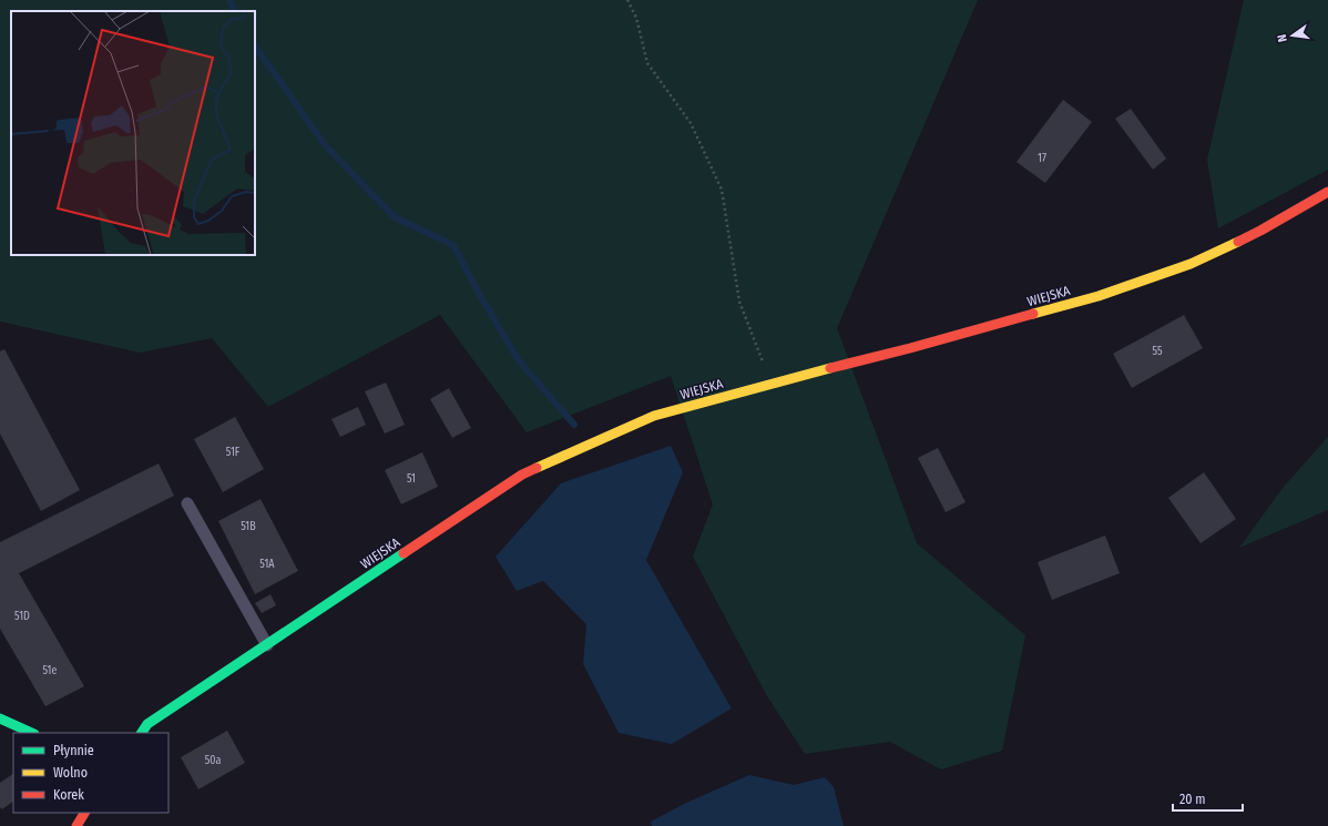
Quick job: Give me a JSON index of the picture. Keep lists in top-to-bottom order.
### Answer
{
  "streets": {
    "street": ["WIEJSKA"]
  },
  "house_numbers": [
    "17",
    "55",
    "51F",
    "51",
    "51B",
    "51A",
    "51D",
    "51e",
    "50a"
  ],
  "legend": ["Płynnie", "Wolno", "Korek"],
  "scale_bar": "20 m",
  "north": "left"
}
